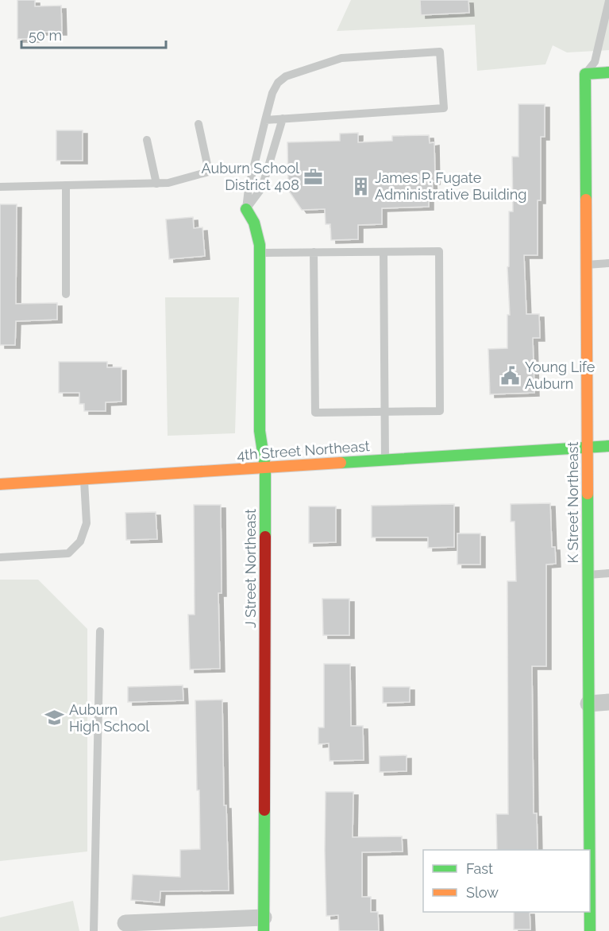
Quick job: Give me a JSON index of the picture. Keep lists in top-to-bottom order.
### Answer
{
  "streets": {
    "street": ["4th Street Northeast", "K Street Northeast", "J Street Northeast"]
  },
  "crossings": [
    ["4th Street Northeast", "K Street Northeast"],
    ["4th Street Northeast", "J Street Northeast"]
  ],
  "places": {
    "office": ["Auburn School District 408"],
    "building": ["James P. Fugate Administrative Building"],
    "public building": ["Young Life Auburn"],
    "school or university": ["Auburn High School"]
  },
  "legend": ["Fast", "Slow"],
  "scale_bar": "50 m"
}
